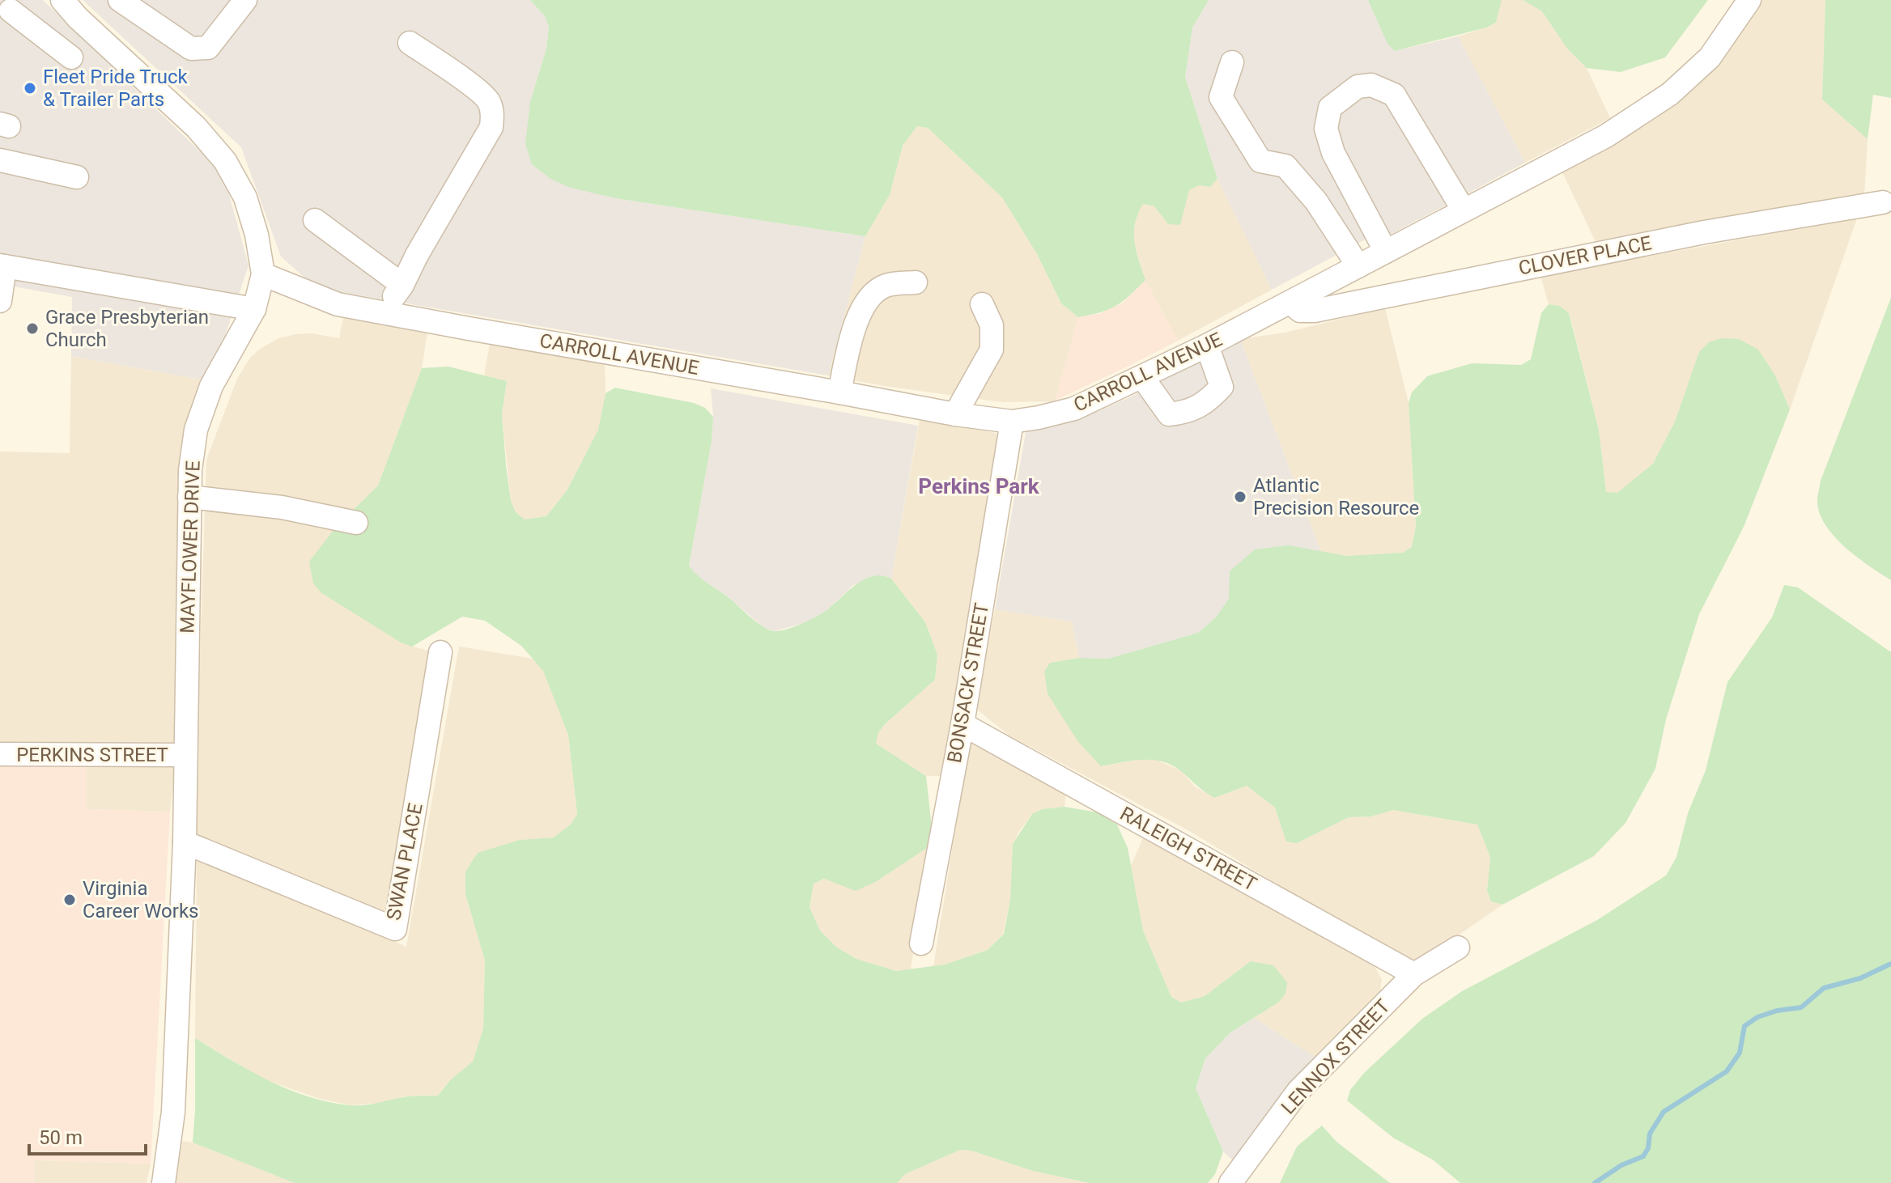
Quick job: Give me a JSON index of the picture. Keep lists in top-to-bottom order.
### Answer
{
  "streets": {
    "street": [
      "CLOVER PLACE",
      "CARROLL AVENUE",
      "MAYFLOWER DRIVE",
      "BONSACK STREET",
      "PERKINS STREET",
      "RALEIGH STREET",
      "SWAN PLACE",
      "LENNOX STREET"
    ]
  },
  "crossings": [
    ["CLOVER PLACE", "CARROLL AVENUE"],
    ["CARROLL AVENUE", "MAYFLOWER DRIVE"],
    ["CARROLL AVENUE", "BONSACK STREET"],
    ["MAYFLOWER DRIVE", "PERKINS STREET"],
    ["MAYFLOWER DRIVE", "SWAN PLACE"],
    ["BONSACK STREET", "RALEIGH STREET"],
    ["RALEIGH STREET", "LENNOX STREET"]
  ],
  "districts": ["Perkins Park"],
  "places": [
    "Fleet Pride Truck & Trailer Parts",
    "Grace Presbyterian Church",
    "Atlantic Precision Resource",
    "Virginia Career Works"
  ],
  "scale_bar": "50 m"
}
